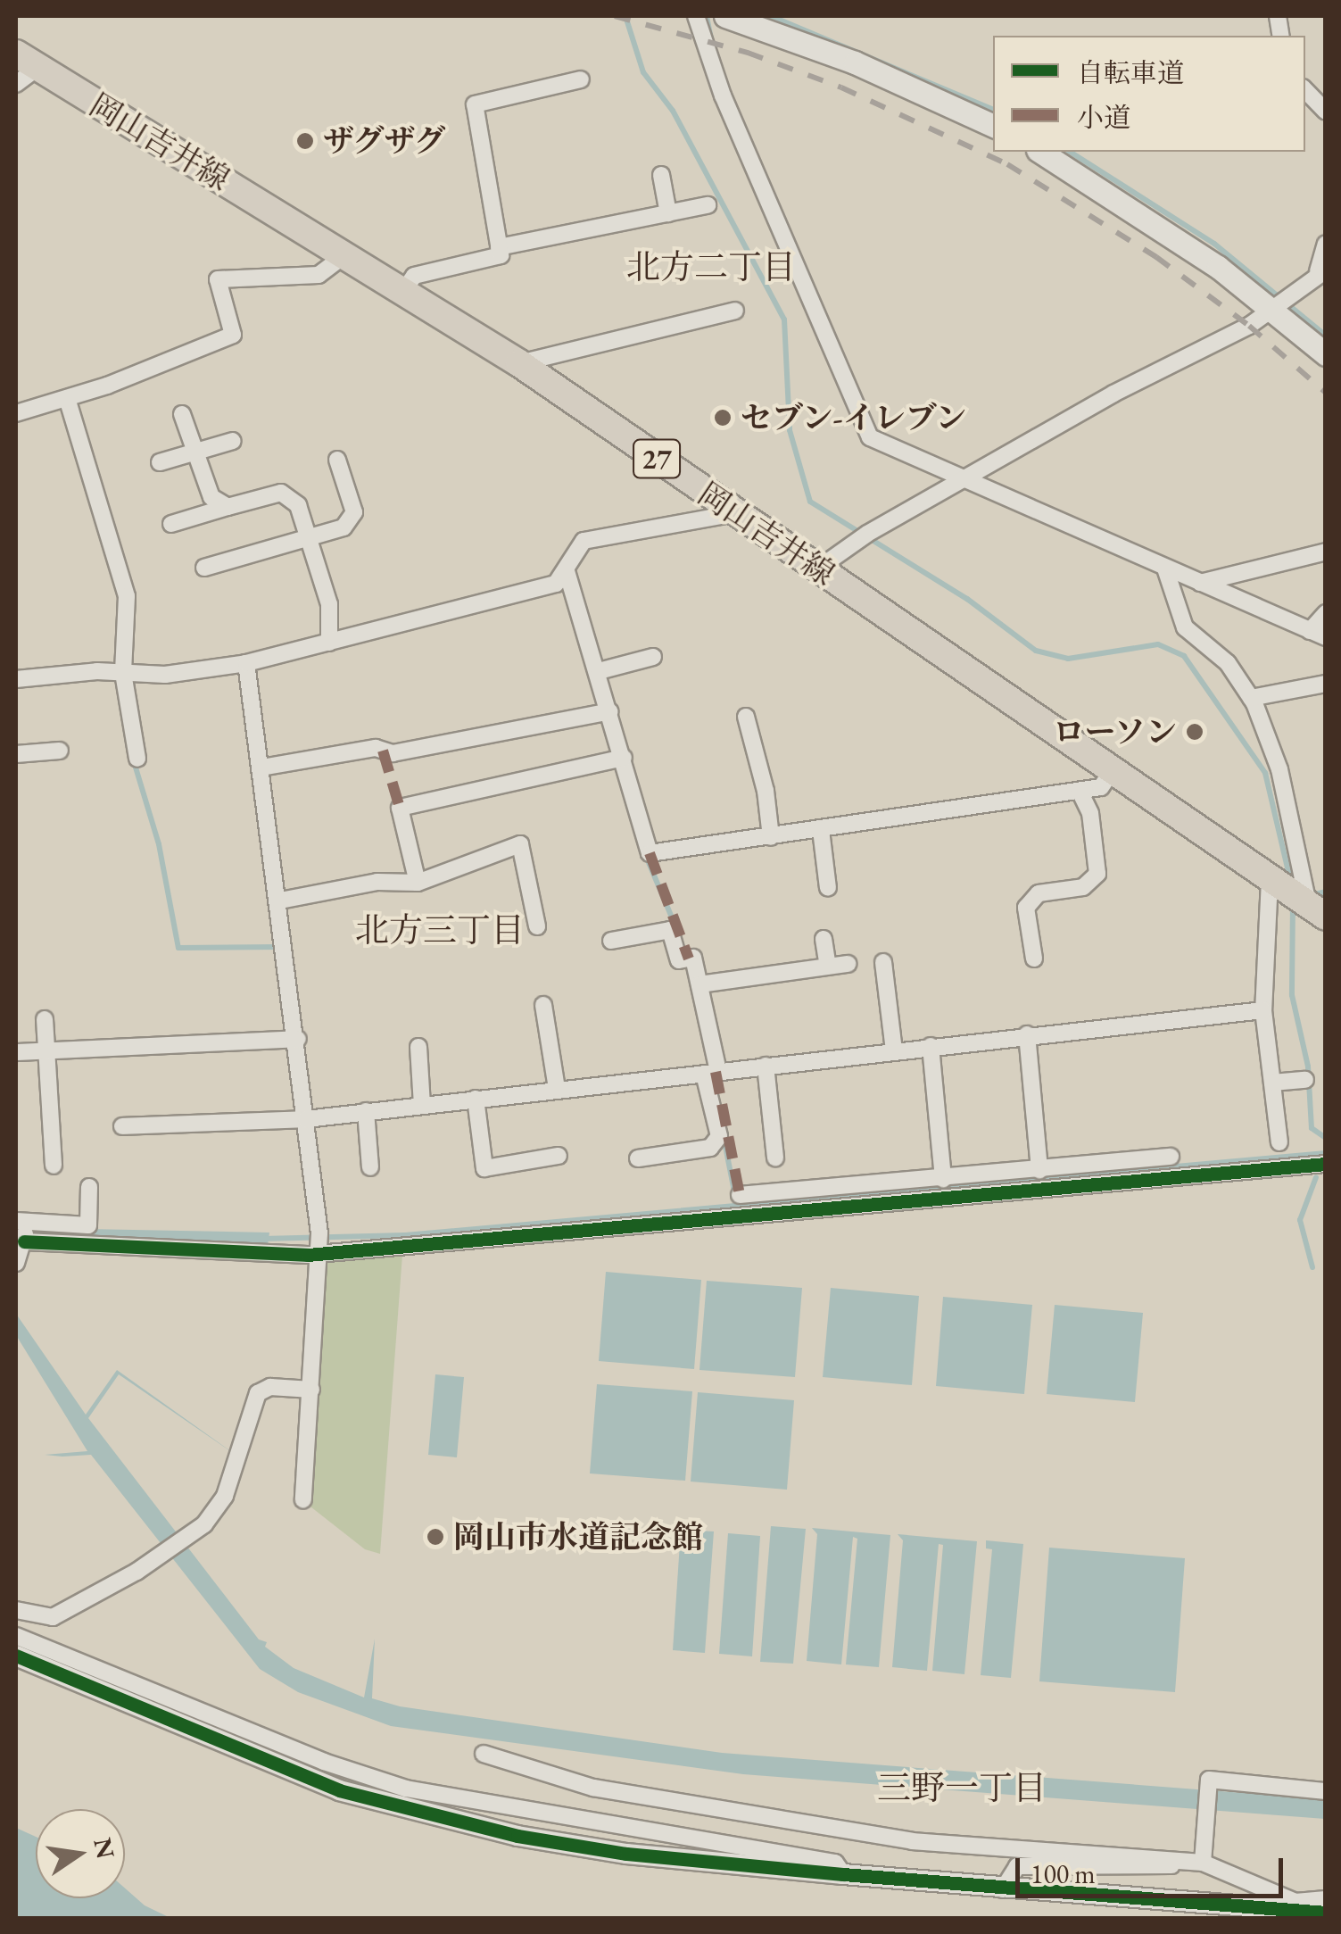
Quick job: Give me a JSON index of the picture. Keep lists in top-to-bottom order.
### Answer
{
  "streets": {
    "main road": ["岡山吉井線", "27"]
  },
  "districts": ["北方二丁目", "北方三丁目", "三野一丁目"],
  "places": [
    "ザグザグ",
    "セブン-イレブン",
    "ローソン",
    "岡山市水道記念館"
  ],
  "legend": ["自転車道", "小道"],
  "scale_bar": "100 m",
  "north": "right"
}
